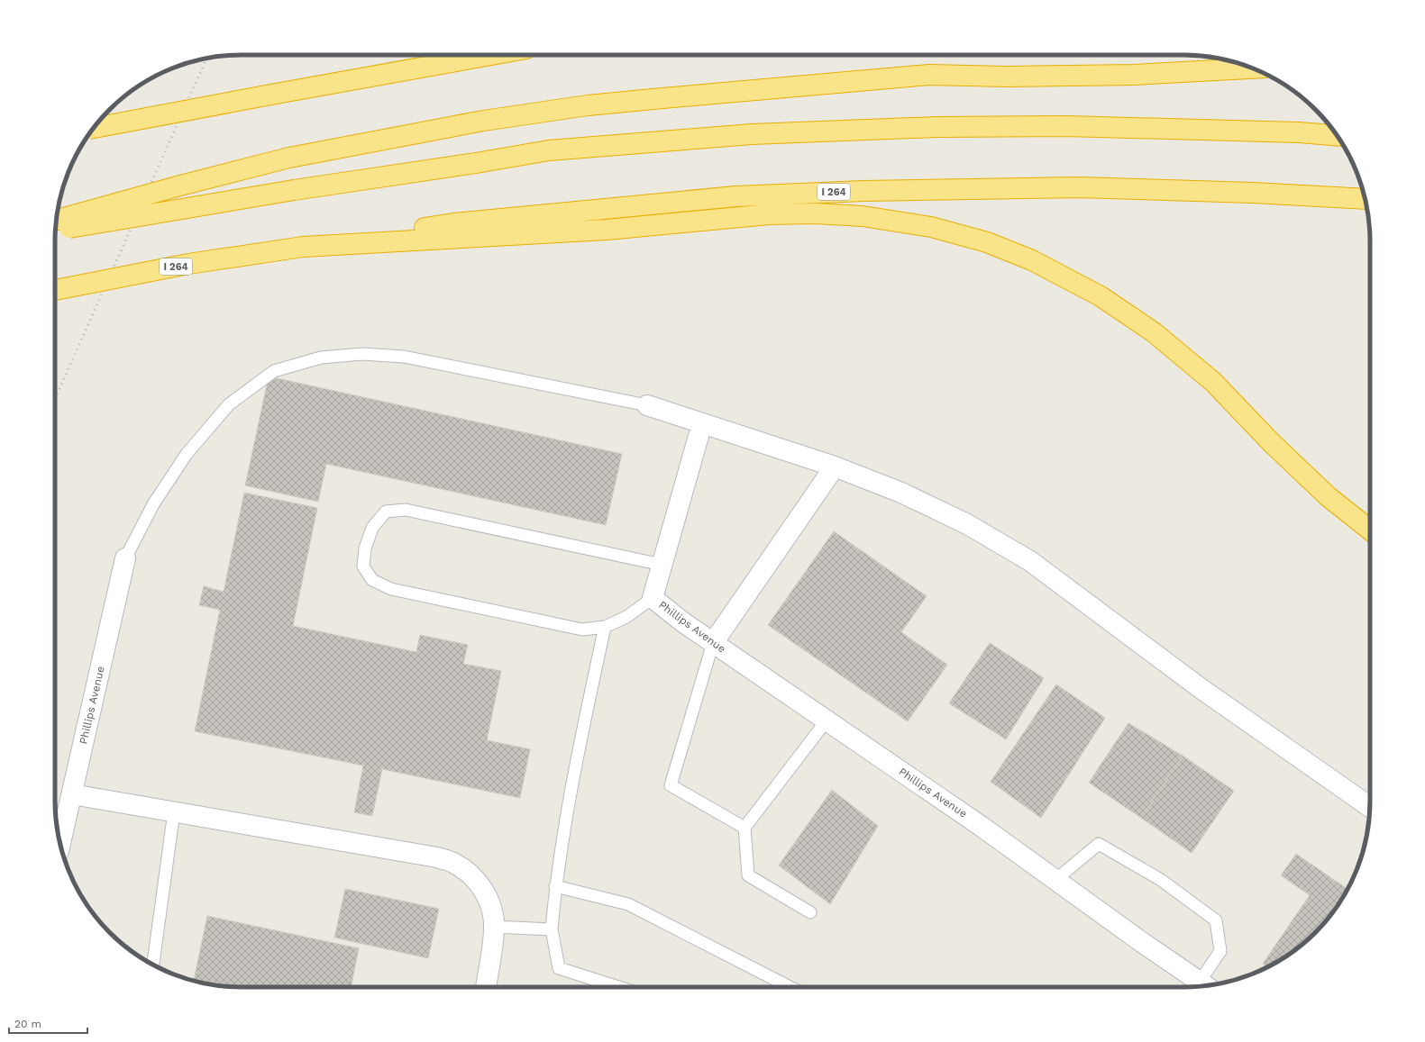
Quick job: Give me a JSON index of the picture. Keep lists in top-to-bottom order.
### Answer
{
  "streets": {
    "highway": ["I 264"],
    "street": ["Phillips Avenue"]
  },
  "scale_bar": "20 m"
}
